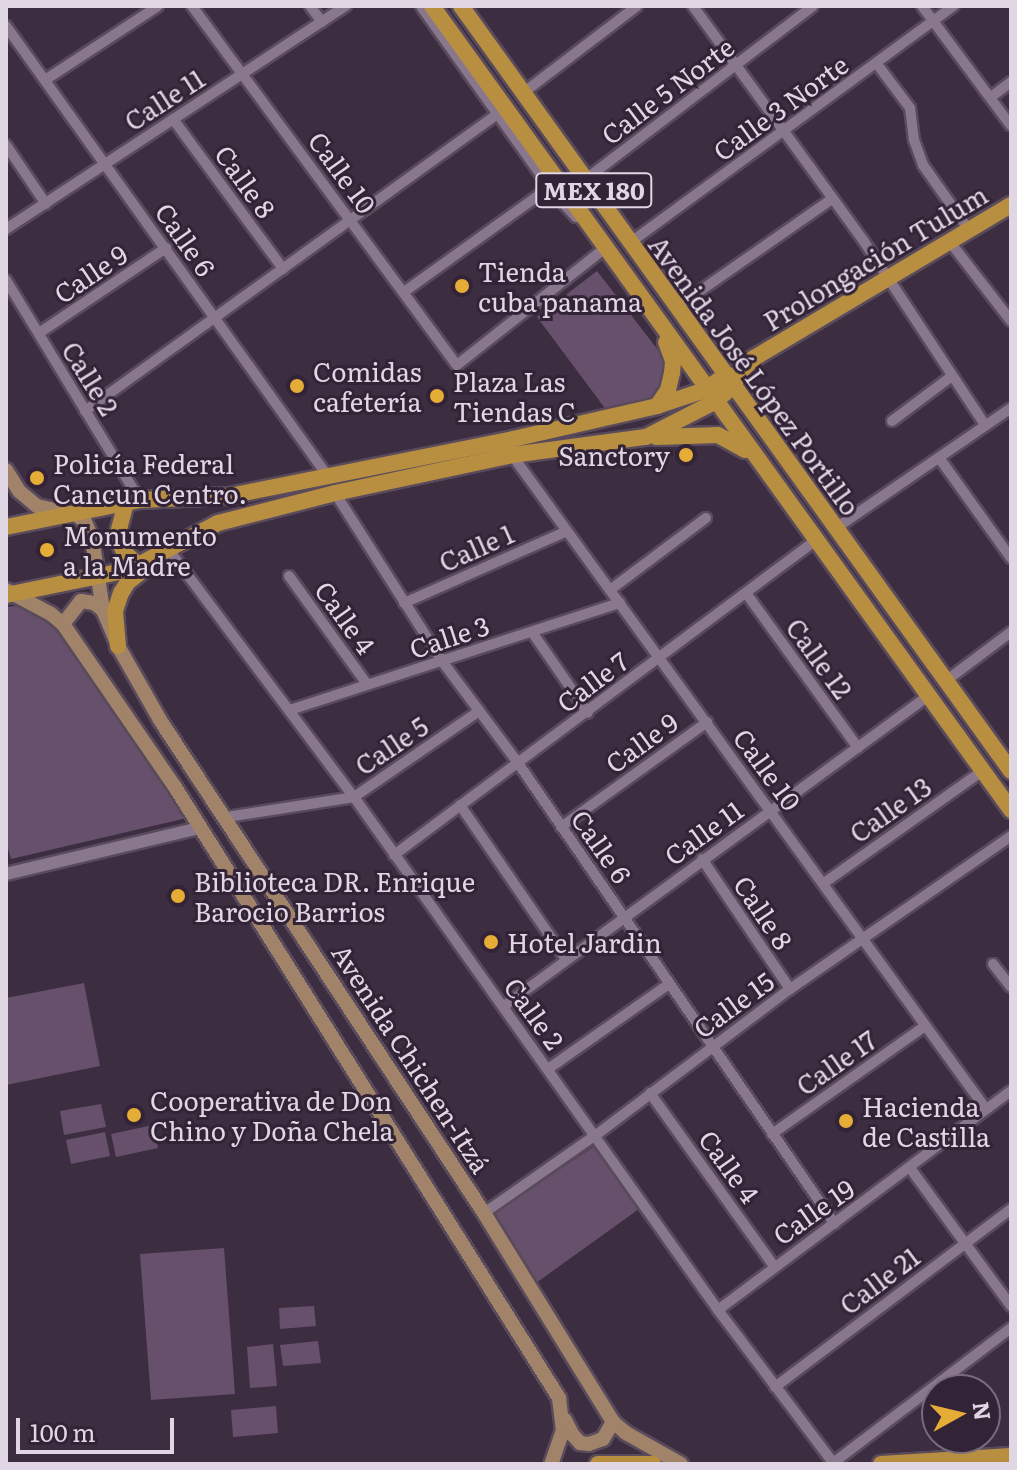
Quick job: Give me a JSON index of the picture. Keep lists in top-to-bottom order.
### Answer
{
  "streets": {
    "main road": [
      "MEX 180",
      "Prolongación Tulum",
      "Avenida José López Portillo",
      "Avenida Chichen-Itzá"
    ],
    "street": [
      "Calle 5 Norte",
      "Calle 11",
      "Calle 3 Norte",
      "Calle 10",
      "Calle 8",
      "Calle 6",
      "Calle 9",
      "Calle 2",
      "Calle 1",
      "Calle 4",
      "Calle 3",
      "Calle 12",
      "Calle 7",
      "Calle 5",
      "Calle 13",
      "Calle 15",
      "Calle 17",
      "Calle 19",
      "Calle 21"
    ]
  },
  "crossings": [
    ["Calle 5 Norte", "Avenida José López Portillo"],
    ["Calle 11", "Calle 10"],
    ["Calle 11", "Calle 8"],
    ["Calle 11", "Calle 6"],
    ["Calle 11", "Avenida José López Portillo"],
    ["Calle 11", "Calle 2"],
    ["Calle 11", "Calle 12"],
    ["Calle 3 Norte", "Avenida José López Portillo"],
    ["Calle 10", "Calle 9"],
    ["Calle 10", "Avenida José López Portillo"],
    ["Calle 10", "Calle 1"],
    ["Calle 10", "Calle 3"],
    ["Calle 10", "Calle 7"],
    ["Calle 10", "Calle 13"],
    ["Calle 10", "Calle 15"],
    ["Calle 10", "Calle 17"],
    ["Calle 10", "Calle 19"],
    ["Calle 8", "Calle 15"],
    ["Calle 6", "Calle 9"],
    ["Calle 6", "Calle 1"],
    ["Calle 6", "Calle 3"],
    ["Calle 6", "Calle 7"],
    ["Calle 6", "Calle 5"],
    ["Calle 6", "Calle 15"],
    ["Calle 6", "Calle 17"],
    ["Calle 6", "Calle 19"],
    ["Prolongación Tulum", "Avenida José López Portillo"],
    ["Calle 9", "Calle 2"],
    ["Avenida José López Portillo", "Calle 7"],
    ["Avenida José López Portillo", "Calle 13"],
    ["Calle 2", "Calle 3"],
    ["Calle 2", "Calle 7"],
    ["Calle 2", "Calle 5"],
    ["Calle 2", "Calle 15"],
    ["Calle 2", "Calle 19"],
    ["Calle 2", "Calle 21"],
    ["Calle 4", "Calle 3"],
    ["Calle 4", "Calle 15"],
    ["Calle 4", "Calle 19"],
    ["Calle 12", "Calle 7"],
    ["Calle 5", "Avenida Chichen-Itzá"],
    ["Calle 15", "Avenida Chichen-Itzá"]
  ],
  "places": [
    "Tienda cuba panama",
    "Comidas cafetería",
    "Plaza Las Tiendas C",
    "Sanctory",
    "Policía Federal Cancun Centro.",
    "Monumento a la Madre",
    "Biblioteca DR. Enrique Barocio Barrios",
    "Hotel Jardin",
    "Cooperativa de Don Chino y Doña Chela",
    "Hacienda de Castilla"
  ],
  "scale_bar": "100 m",
  "north": "right"
}
